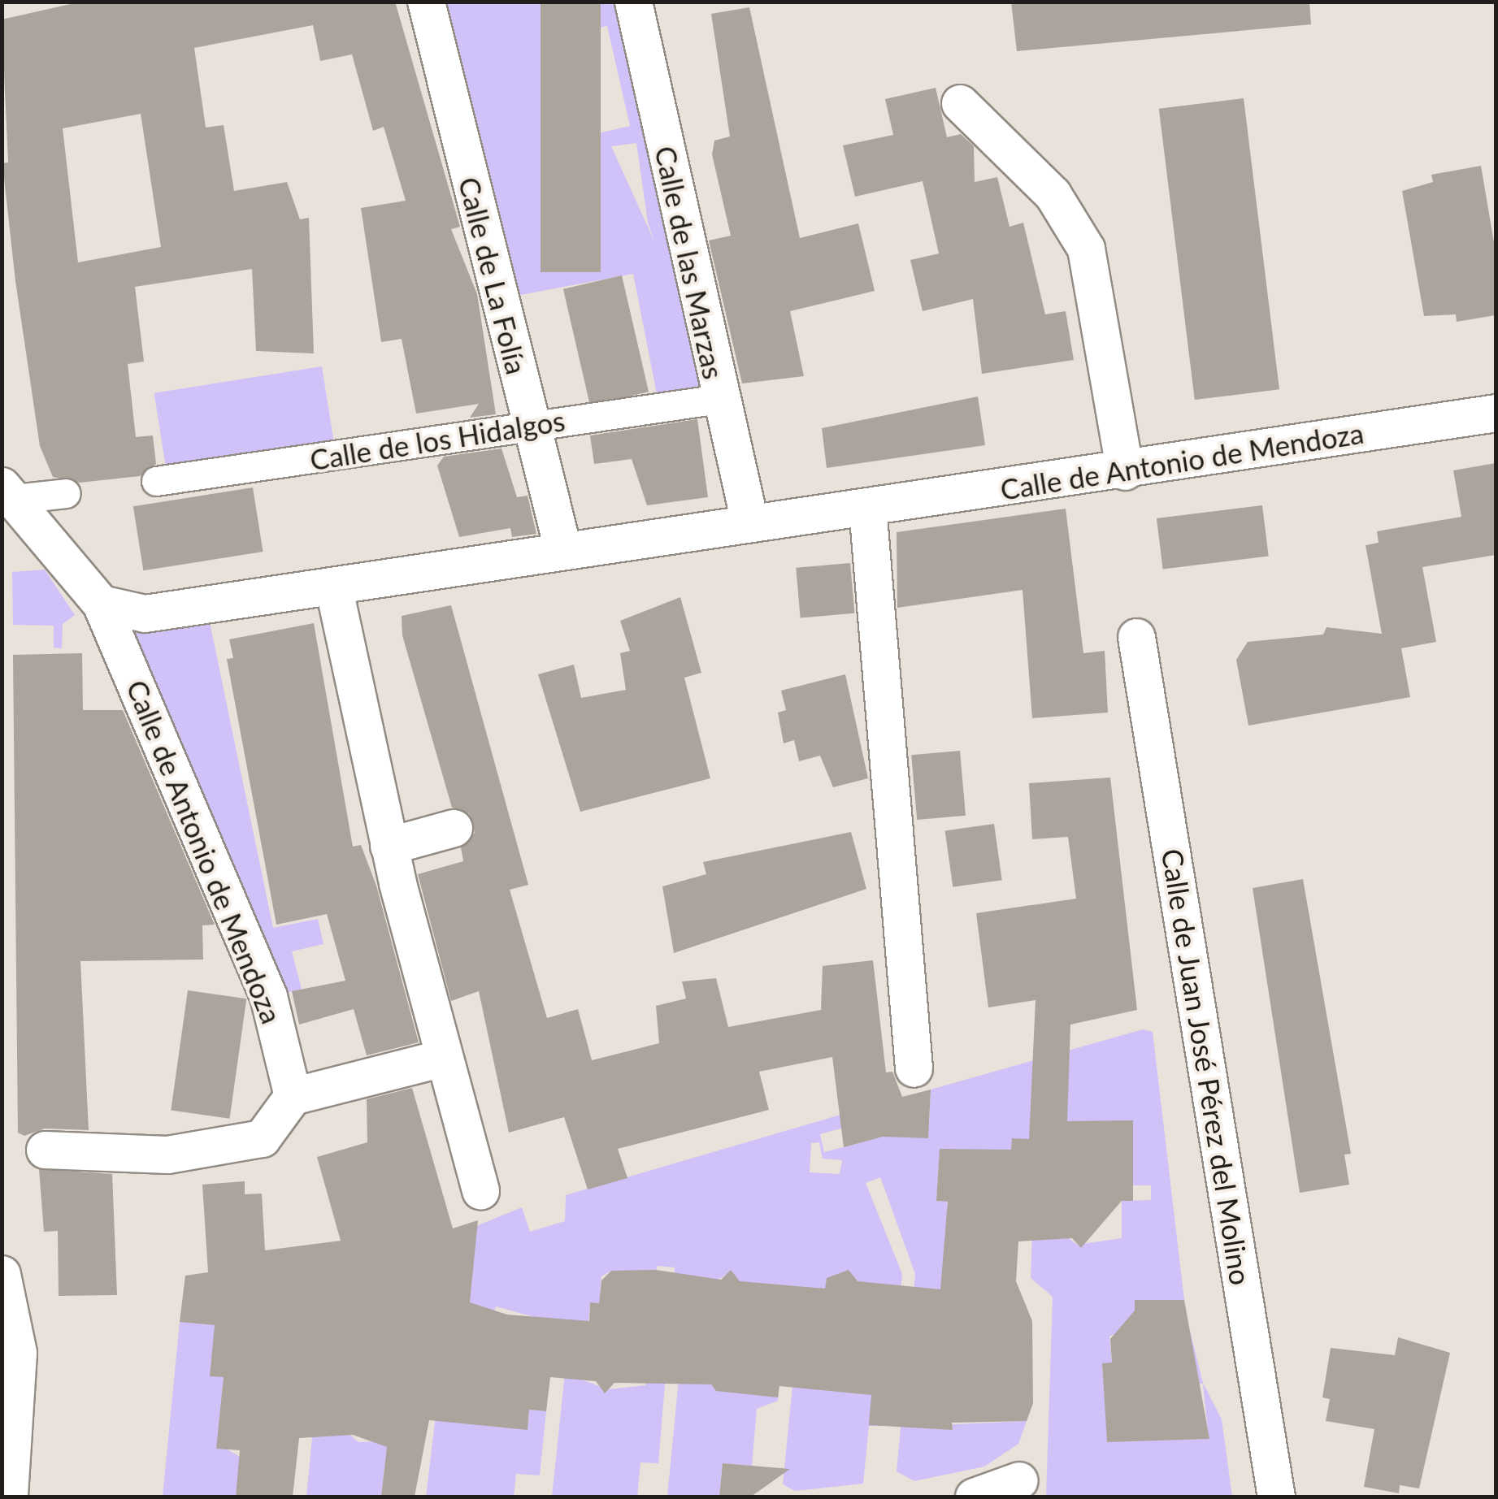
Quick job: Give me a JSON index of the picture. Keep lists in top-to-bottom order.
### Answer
{
  "streets": {
    "street": [
      "Calle de las Marzas",
      "Calle de La Folía",
      "Calle de los Hidalgos",
      "Calle de Antonio de Mendoza",
      "Calle de Juan José Pérez del Molino"
    ]
  },
  "crossings": [
    ["Calle de las Marzas", "Calle de los Hidalgos"],
    ["Calle de las Marzas", "Calle de Antonio de Mendoza"],
    ["Calle de La Folía", "Calle de los Hidalgos"],
    ["Calle de La Folía", "Calle de Antonio de Mendoza"]
  ]
}
